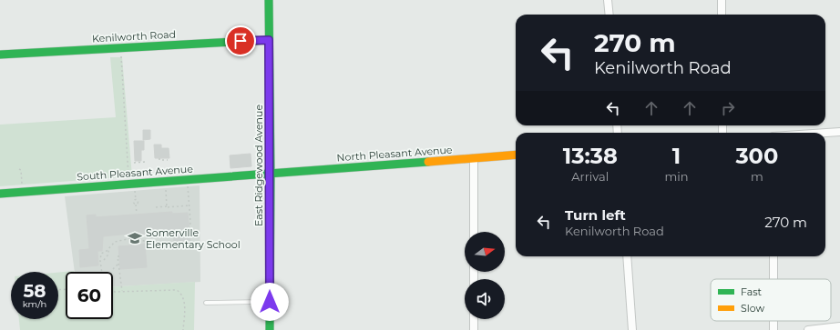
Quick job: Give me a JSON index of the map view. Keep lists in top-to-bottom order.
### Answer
{
  "streets": {
    "street": [
      "Kenilworth Road",
      "North Pleasant Avenue",
      "East Ridgewood Avenue",
      "South Pleasant Avenue"
    ]
  },
  "crossings": [
    ["Kenilworth Road", "East Ridgewood Avenue"],
    ["North Pleasant Avenue", "East Ridgewood Avenue"],
    ["North Pleasant Avenue", "South Pleasant Avenue"],
    ["East Ridgewood Avenue", "South Pleasant Avenue"]
  ],
  "places": {
    "school or university": ["Somerville Elementary School"]
  },
  "legend": ["Fast", "Slow"],
  "north": "right",
  "page": {
    "turn": ["270 m", "Kenilworth Road"],
    "eta": [
      "13:38",
      "Arrival",
      "1",
      "min",
      "300",
      "m"
    ],
    "list": [
      {
        "name": "Turn left",
        "note": "Kenilworth Road",
        "value": "270 m"
      }
    ],
    "speed": "58 km/h",
    "limit": "60"
  }
}
